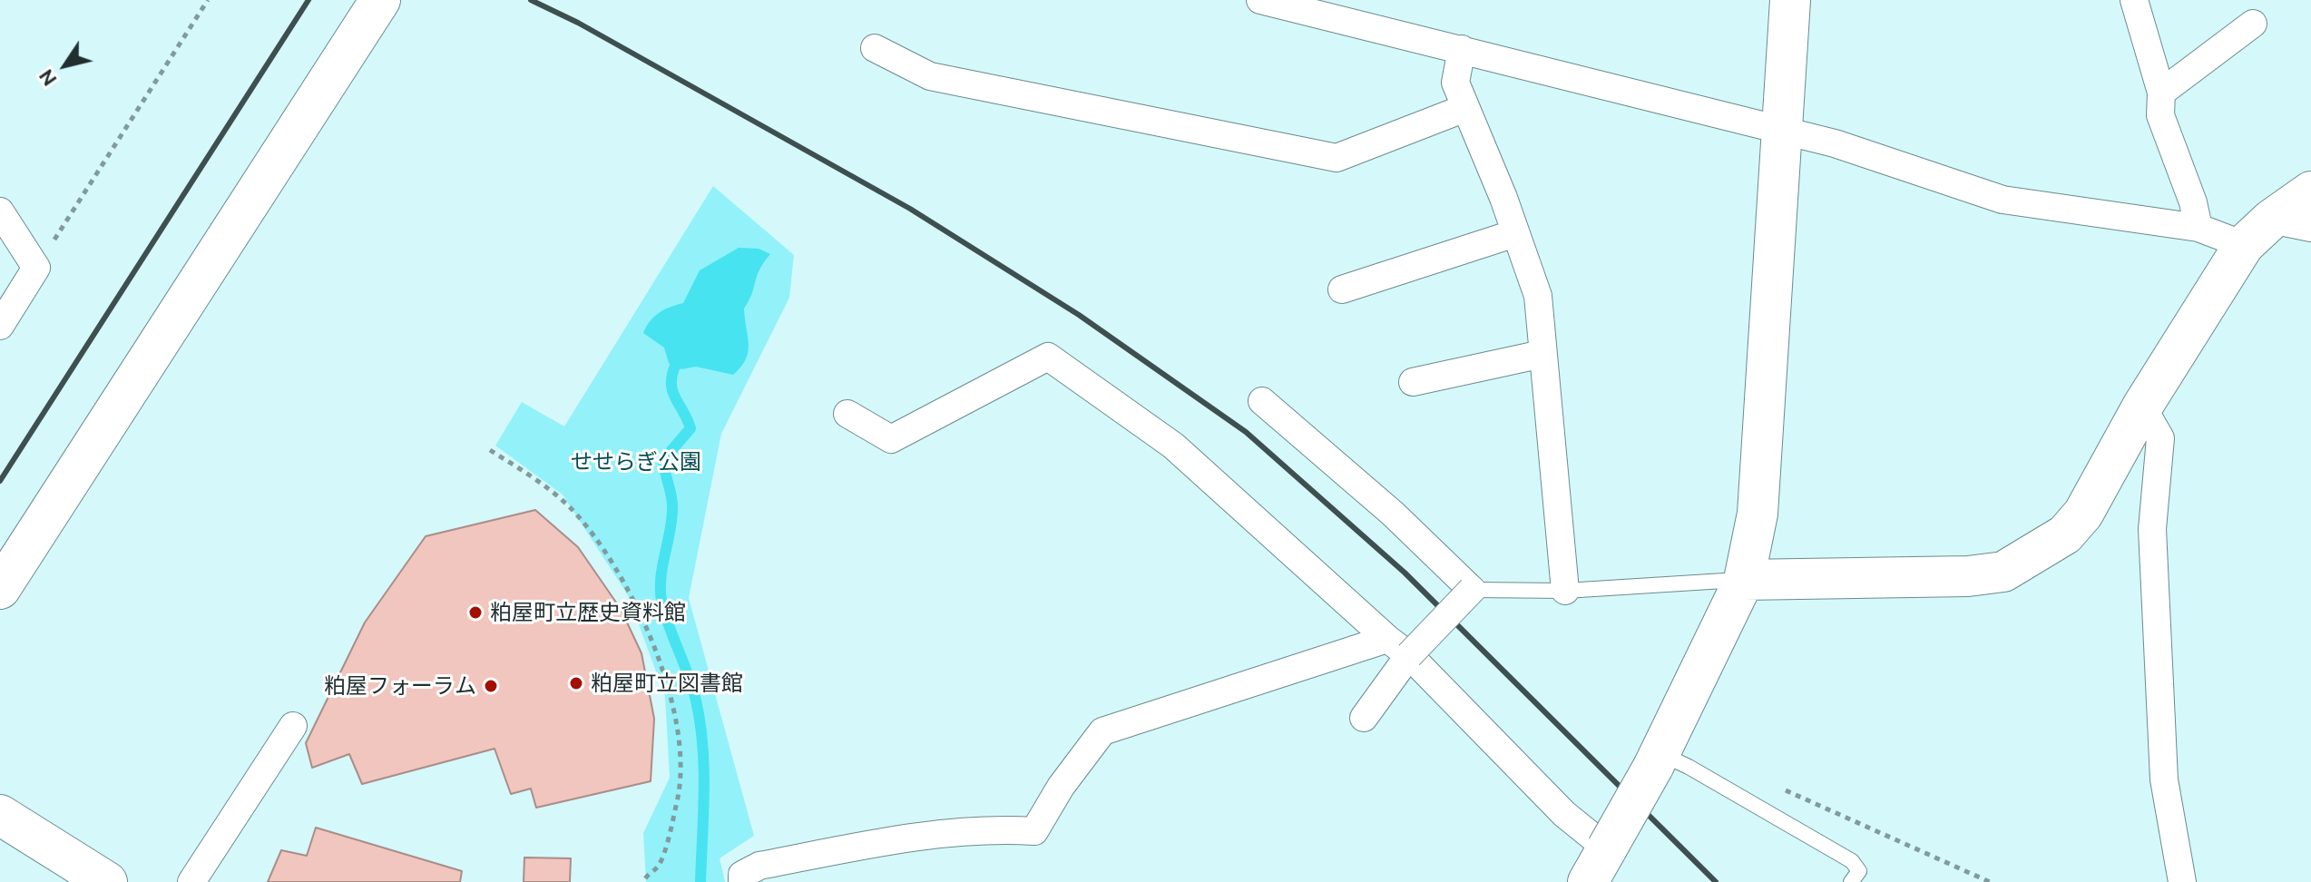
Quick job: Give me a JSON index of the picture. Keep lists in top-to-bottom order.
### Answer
{
  "parks": ["せせらぎ公園"],
  "places": ["粕屋町立歴史資料館", "粕屋町立図書館", "粕屋フォーラム"],
  "north": "bottom left"
}
